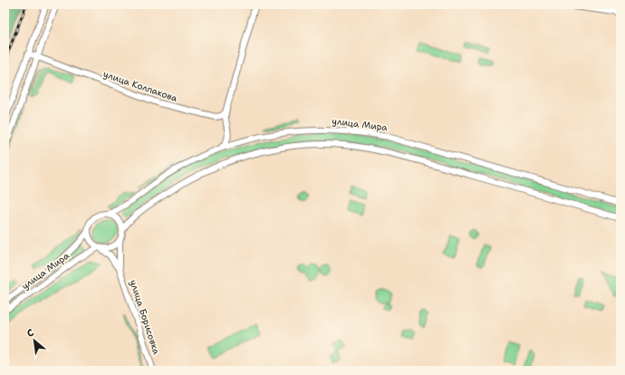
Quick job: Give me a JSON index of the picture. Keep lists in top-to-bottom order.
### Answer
{
  "streets": {
    "main road": ["улица Колпакова", "улица Мира", "улица Борисовка"]
  },
  "crossings": [
    ["улица Мира", "улица Борисовка"]
  ],
  "north": "top left"
}
